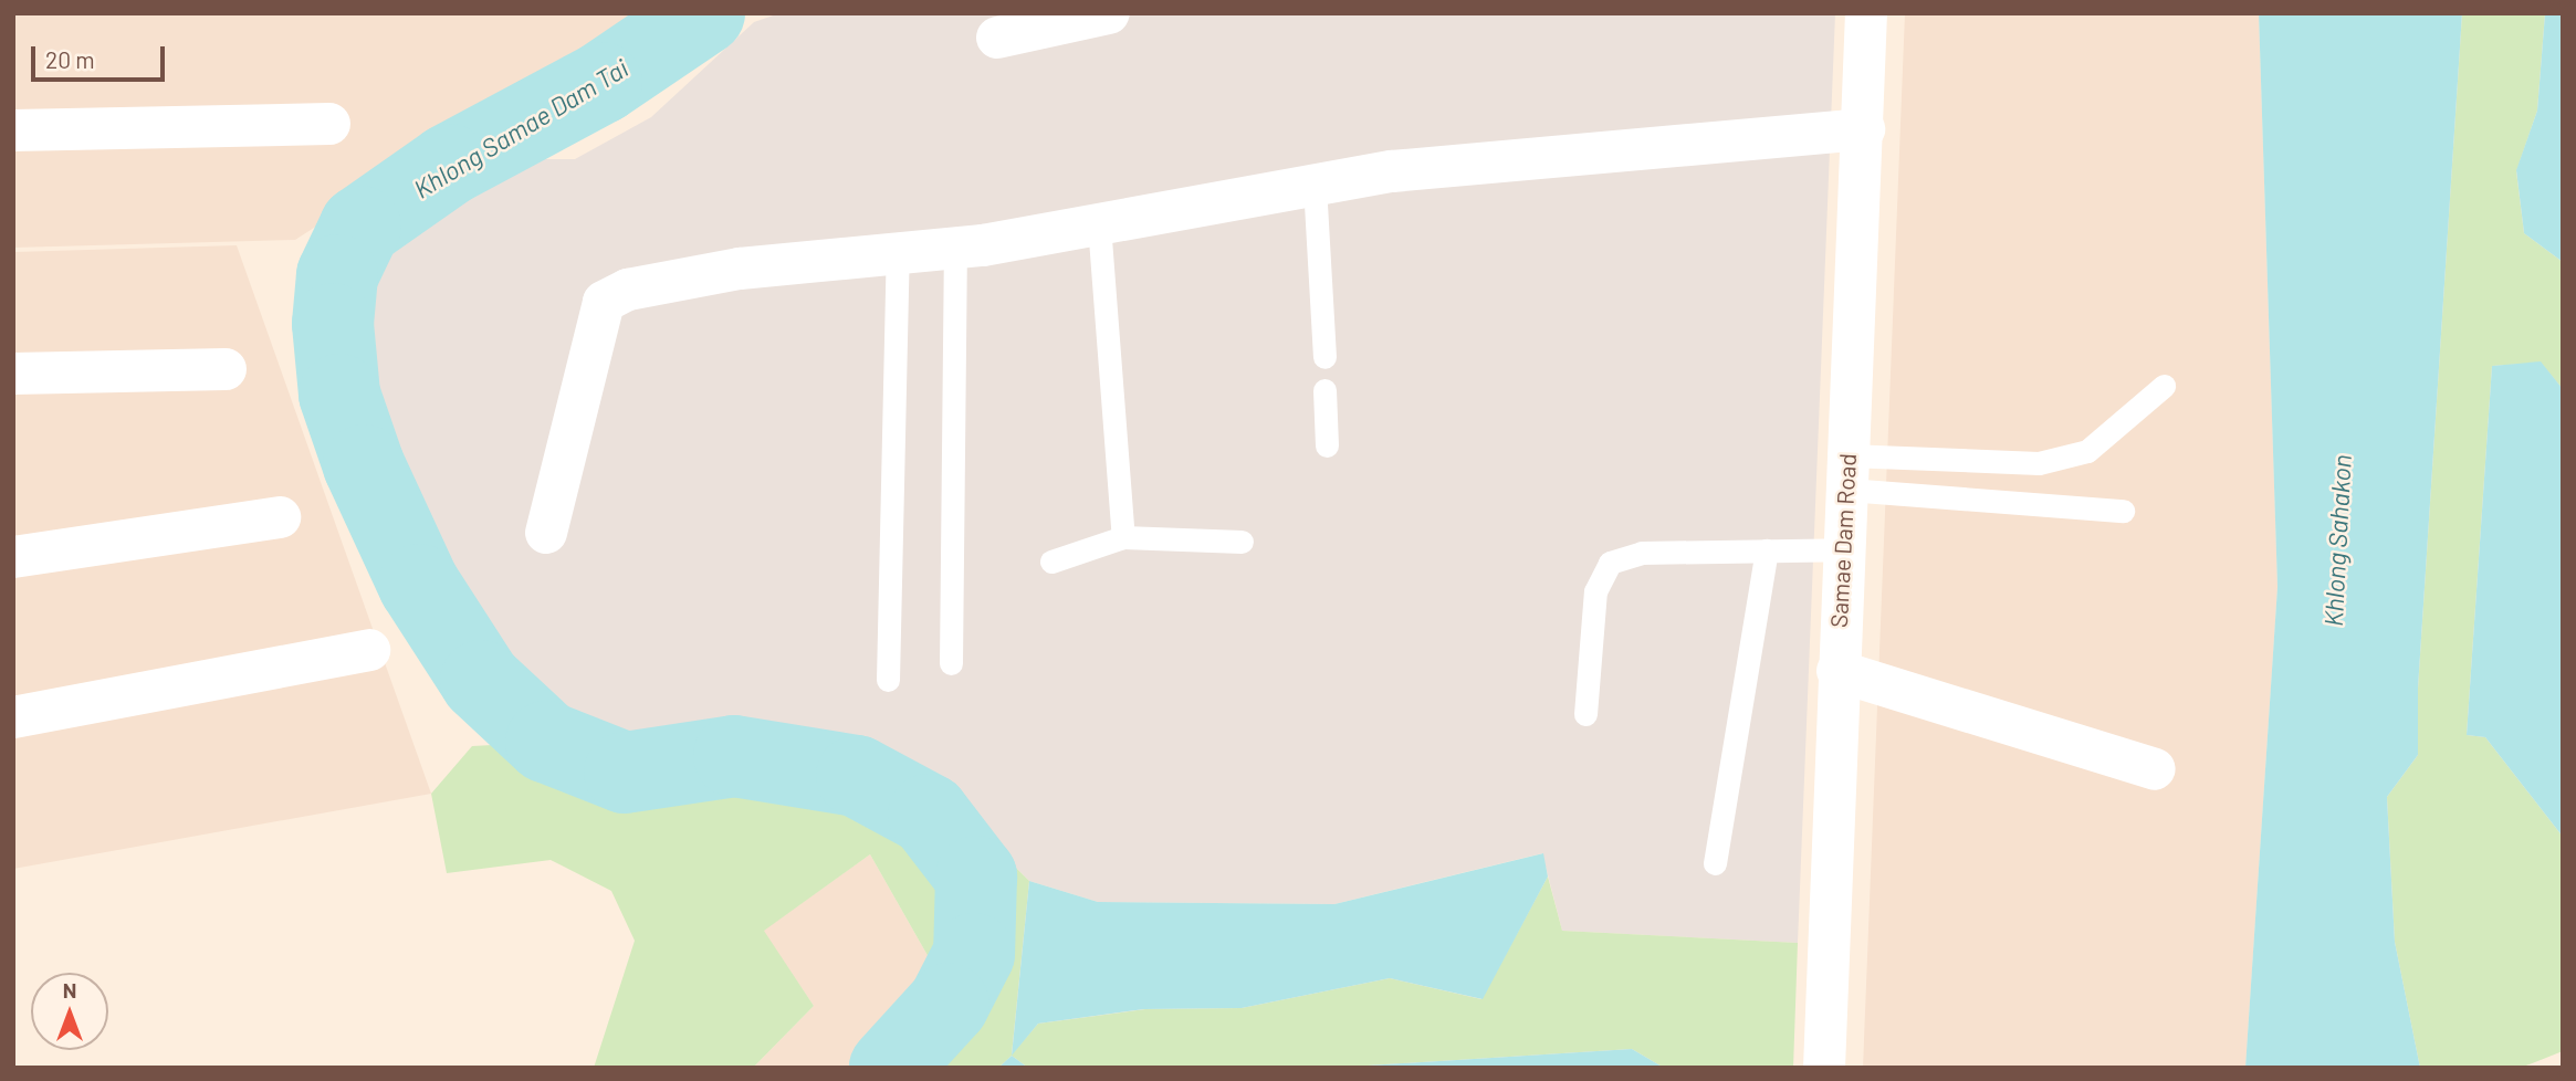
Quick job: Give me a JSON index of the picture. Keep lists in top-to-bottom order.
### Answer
{
  "streets": {
    "street": ["Samae Dam Road"]
  },
  "water": ["Khlong Samae Dam Tai", "Khlong Sahakon"],
  "scale_bar": "20 m",
  "north": "top"
}
